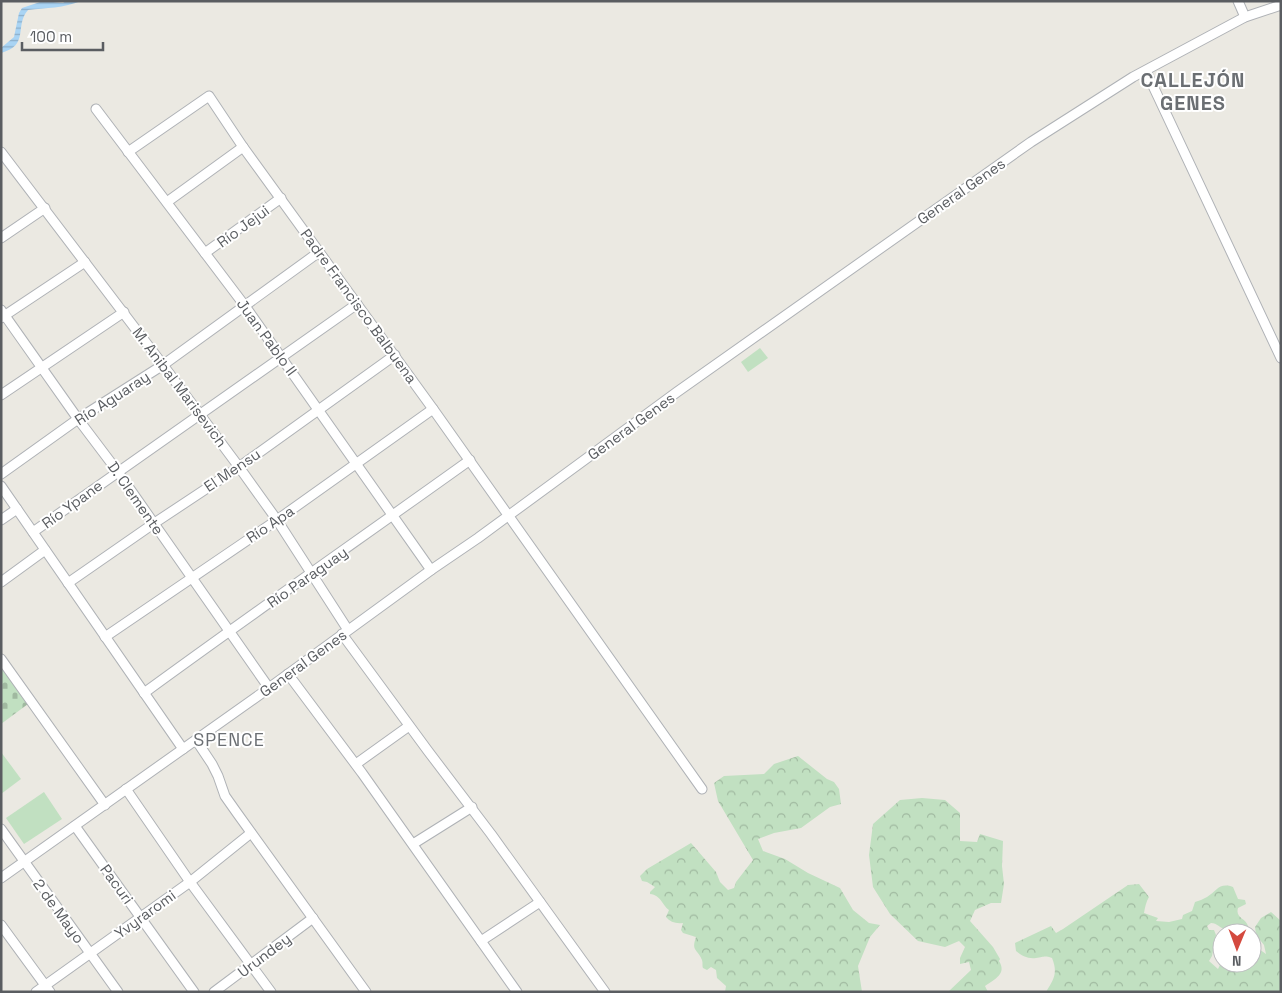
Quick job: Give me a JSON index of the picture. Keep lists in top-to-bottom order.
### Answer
{
  "streets": {
    "street": [
      "General Genes",
      "Río Jejui",
      "Padre Francisco Balbuena",
      "Juan Pablo II",
      "M. Anibal Marisevich",
      "Río Aguaray",
      "El Mensu",
      "D. Clemente",
      "Río Ypane",
      "Río Apa",
      "Río Paraguay",
      "Pacuri",
      "2 de Mayo",
      "Yvyraromi",
      "Urundey"
    ]
  },
  "crossings": [
    ["General Genes", "Padre Francisco Balbuena"],
    ["General Genes", "Juan Pablo II"],
    ["General Genes", "M. Anibal Marisevich"],
    ["General Genes", "D. Clemente"],
    ["General Genes", "Pacuri"],
    ["General Genes", "2 de Mayo"],
    ["Río Jejui", "Padre Francisco Balbuena"],
    ["Río Jejui", "Juan Pablo II"],
    ["Padre Francisco Balbuena", "Juan Pablo II"],
    ["Padre Francisco Balbuena", "Río Aguaray"],
    ["Padre Francisco Balbuena", "El Mensu"],
    ["Padre Francisco Balbuena", "Río Ypane"],
    ["Padre Francisco Balbuena", "Río Apa"],
    ["Padre Francisco Balbuena", "Río Paraguay"],
    ["Juan Pablo II", "Río Aguaray"],
    ["Juan Pablo II", "El Mensu"],
    ["Juan Pablo II", "Río Ypane"],
    ["Juan Pablo II", "Río Apa"],
    ["Juan Pablo II", "Río Paraguay"],
    ["M. Anibal Marisevich", "Río Aguaray"],
    ["M. Anibal Marisevich", "El Mensu"],
    ["M. Anibal Marisevich", "Río Ypane"],
    ["M. Anibal Marisevich", "Río Apa"],
    ["M. Anibal Marisevich", "Río Paraguay"],
    ["Río Aguaray", "D. Clemente"],
    ["El Mensu", "D. Clemente"],
    ["D. Clemente", "Río Ypane"],
    ["D. Clemente", "Río Apa"],
    ["D. Clemente", "Río Paraguay"],
    ["Pacuri", "Yvyraromi"],
    ["2 de Mayo", "Yvyraromi"]
  ],
  "districts": ["CALLEJÓN GENES", "SPENCE"],
  "scale_bar": "100 m",
  "north": "bottom"
}
